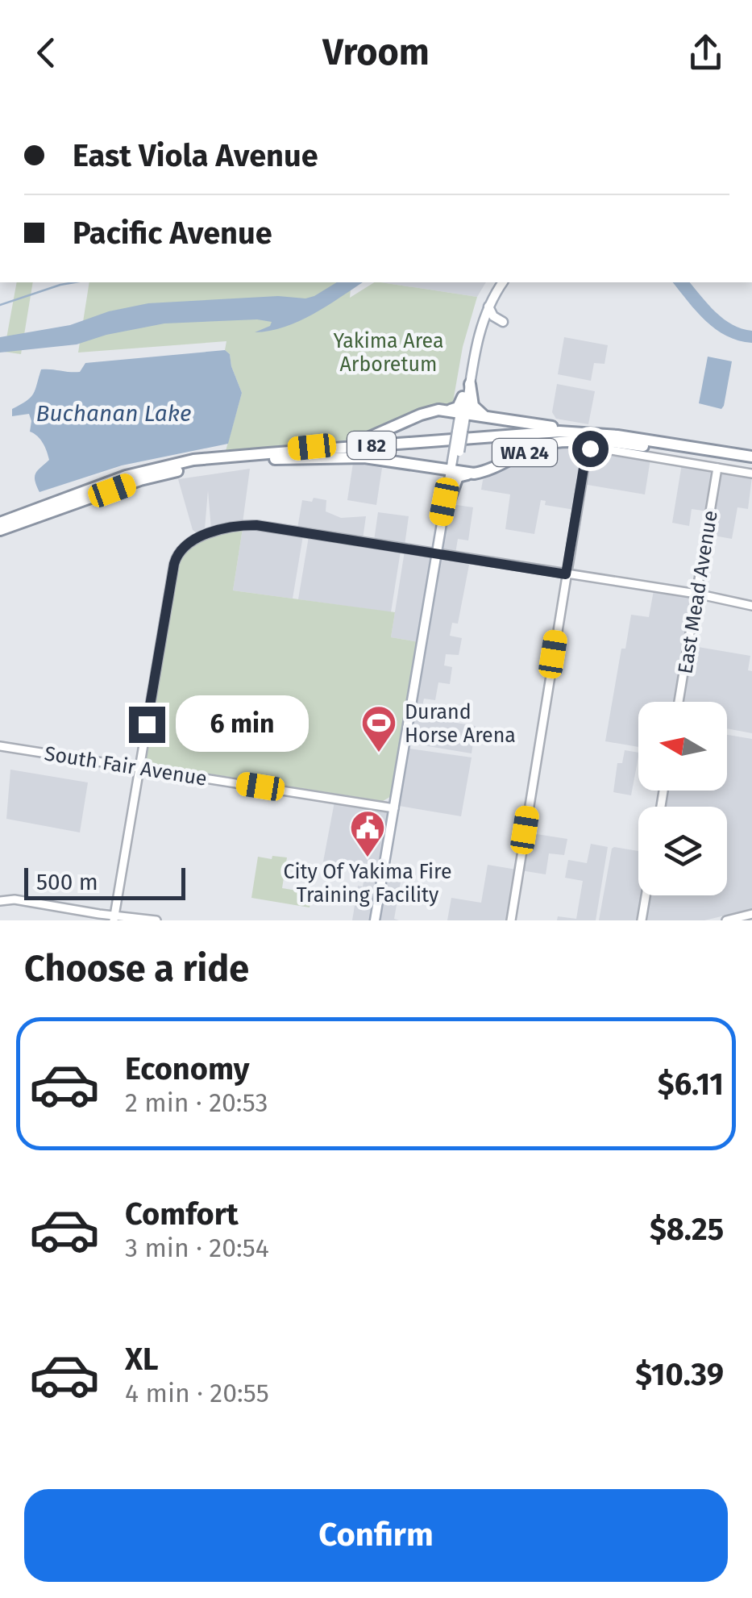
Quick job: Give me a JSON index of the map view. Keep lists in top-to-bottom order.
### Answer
{
  "streets": {
    "highway": ["I 82", "WA 24"],
    "street": ["East Mead Avenue", "South Fair Avenue"]
  },
  "crossings": [
    ["I 82", "WA 24"]
  ],
  "water": ["Buchanan Lake"],
  "parks": ["Yakima Area Arboretum"],
  "places": {
    "sports": ["Durand Horse Arena"],
    "public building": ["City Of Yakima Fire Training Facility"]
  },
  "scale_bar": "500 m",
  "north": "left",
  "page": {
    "header": "Vroom",
    "banner": ["East Viola Avenue", "Pacific Avenue"],
    "bubble": "6 min",
    "scale": "500 m",
    "heading": "Choose a ride",
    "list": [
      {
        "name": "Economy",
        "note": "2 min · 20:53",
        "value": "$6.11"
      },
      {
        "name": "Comfort",
        "note": "3 min · 20:54",
        "value": "$8.25"
      },
      {
        "name": "XL",
        "note": "4 min · 20:55",
        "value": "$10.39"
      }
    ],
    "buttons": "Confirm"
  }
}
